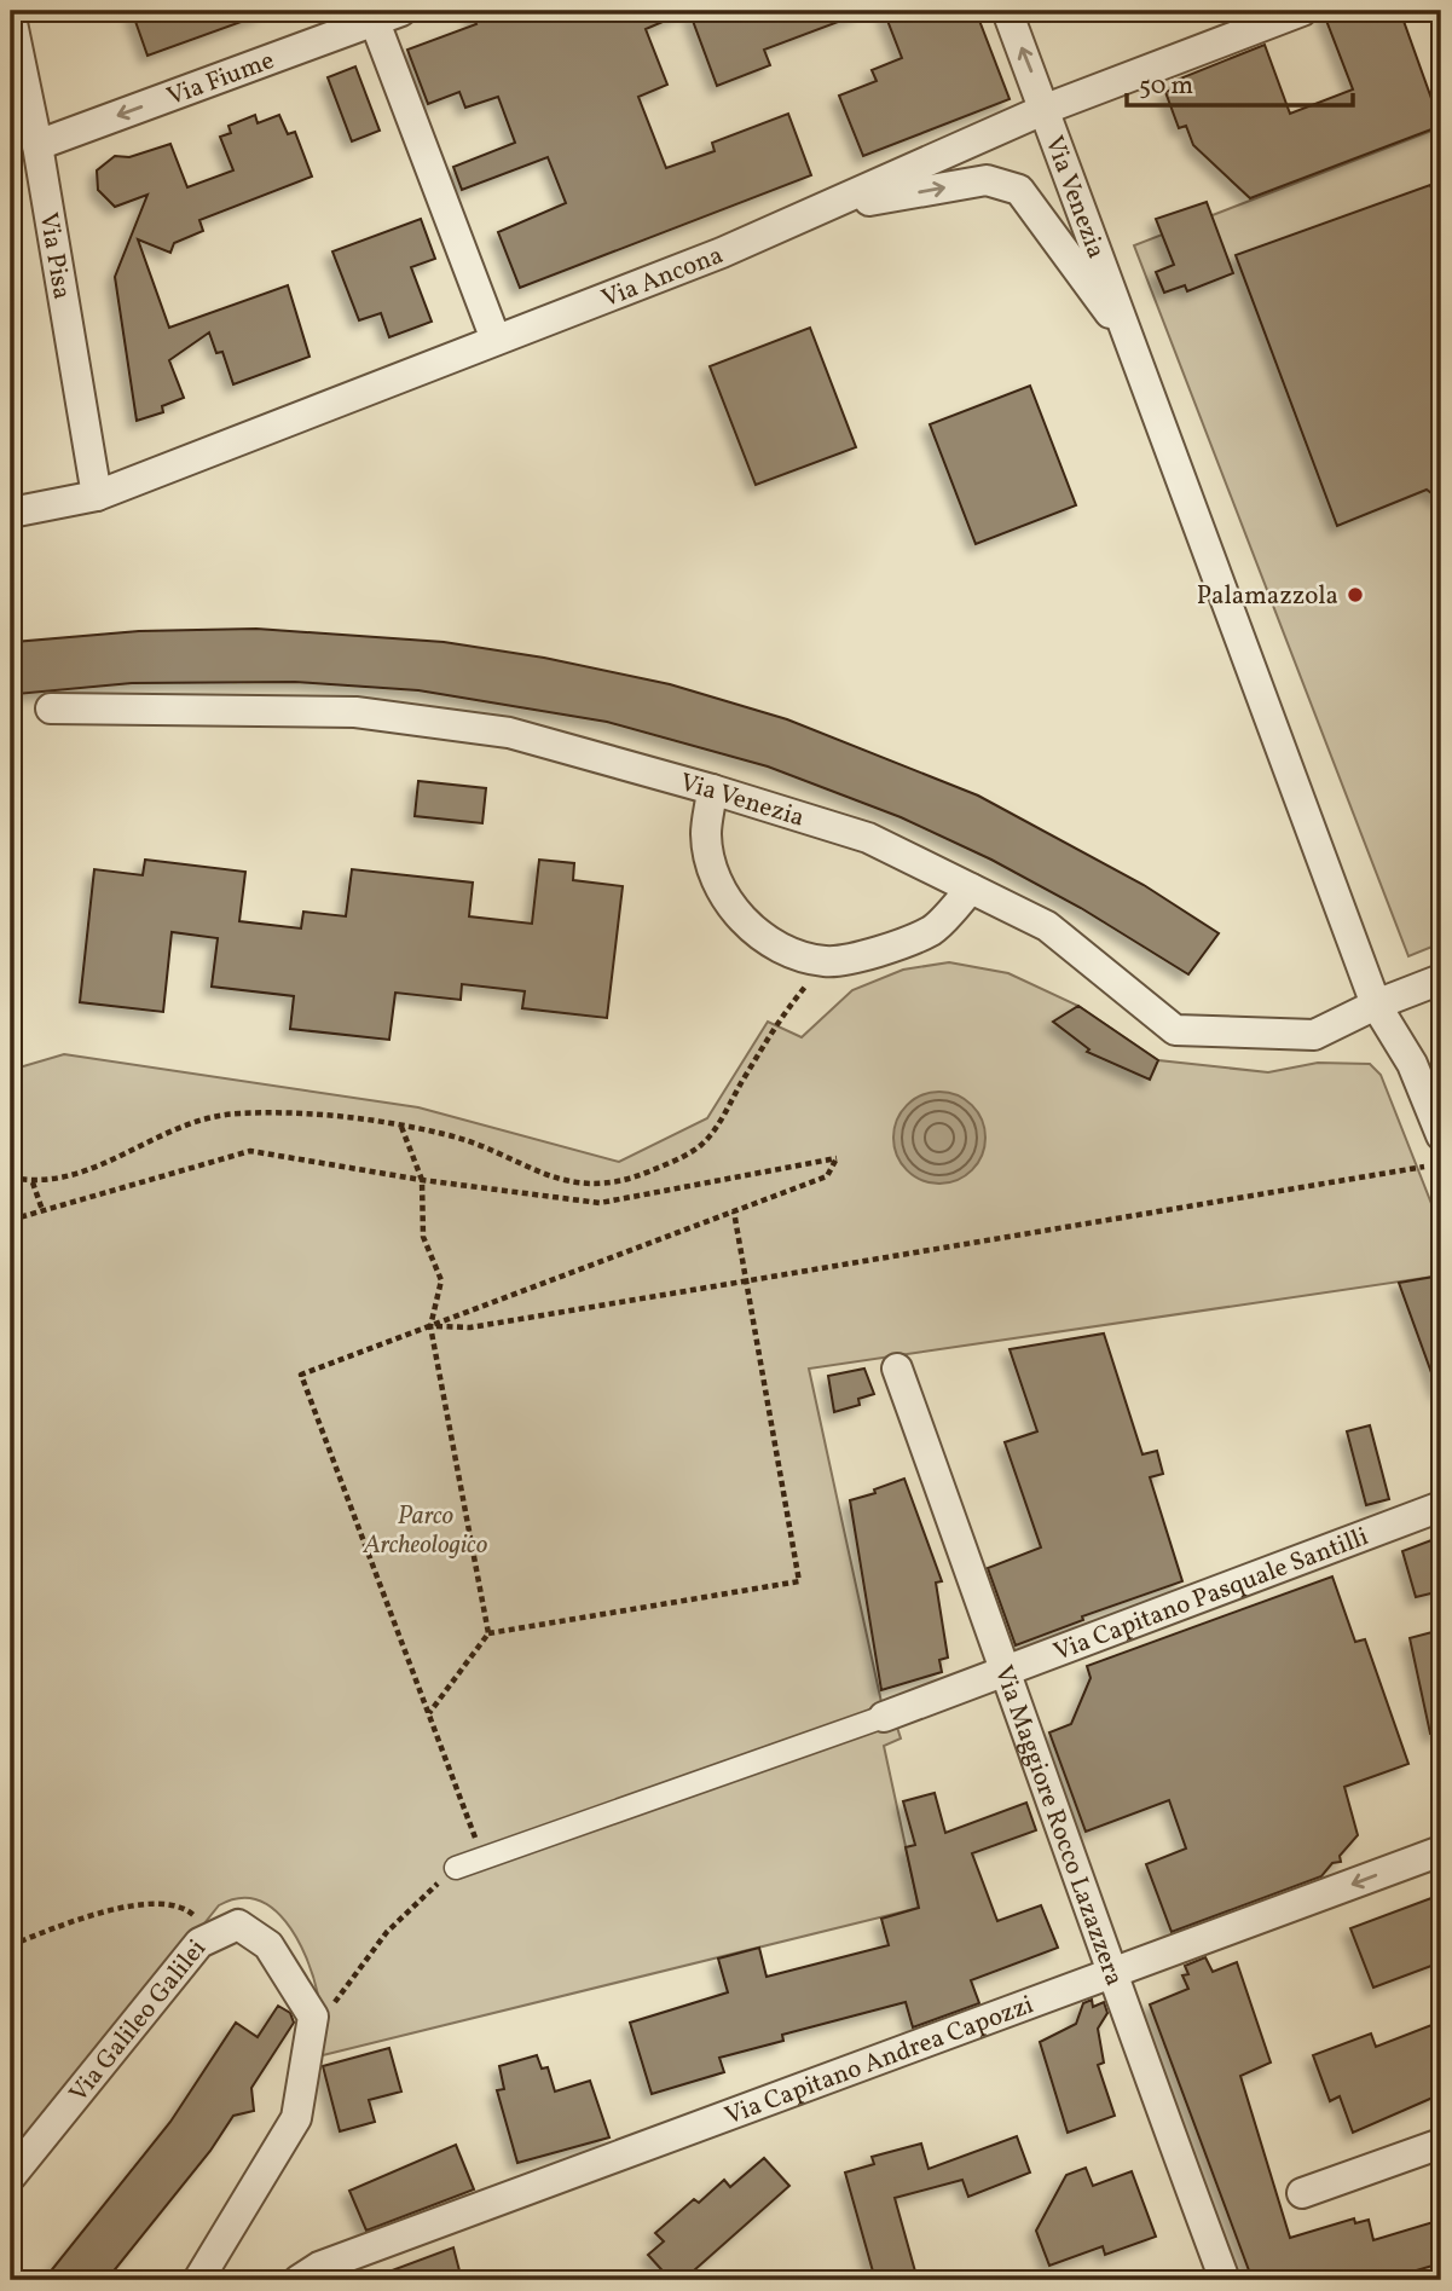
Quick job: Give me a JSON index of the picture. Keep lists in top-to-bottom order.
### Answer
{
  "streets": {
    "street": [
      "Via Fiume",
      "Via Venezia",
      "Via Pisa",
      "Via Ancona",
      "Via Capitano Pasquale Santilli",
      "Via Maggiore Rocco Lazazzera",
      "Via Galileo Galilei",
      "Via Capitano Andrea Capozzi"
    ]
  },
  "crossings": [
    ["Via Fiume", "Via Pisa"],
    ["Via Venezia", "Via Ancona"],
    ["Via Pisa", "Via Ancona"],
    ["Via Capitano Pasquale Santilli", "Via Maggiore Rocco Lazazzera"],
    ["Via Maggiore Rocco Lazazzera", "Via Capitano Andrea Capozzi"]
  ],
  "one_way": ["Via Fiume"],
  "parks": ["Parco Archeologico"],
  "places": ["Palamazzola"],
  "scale_bar": "50 m"
}
